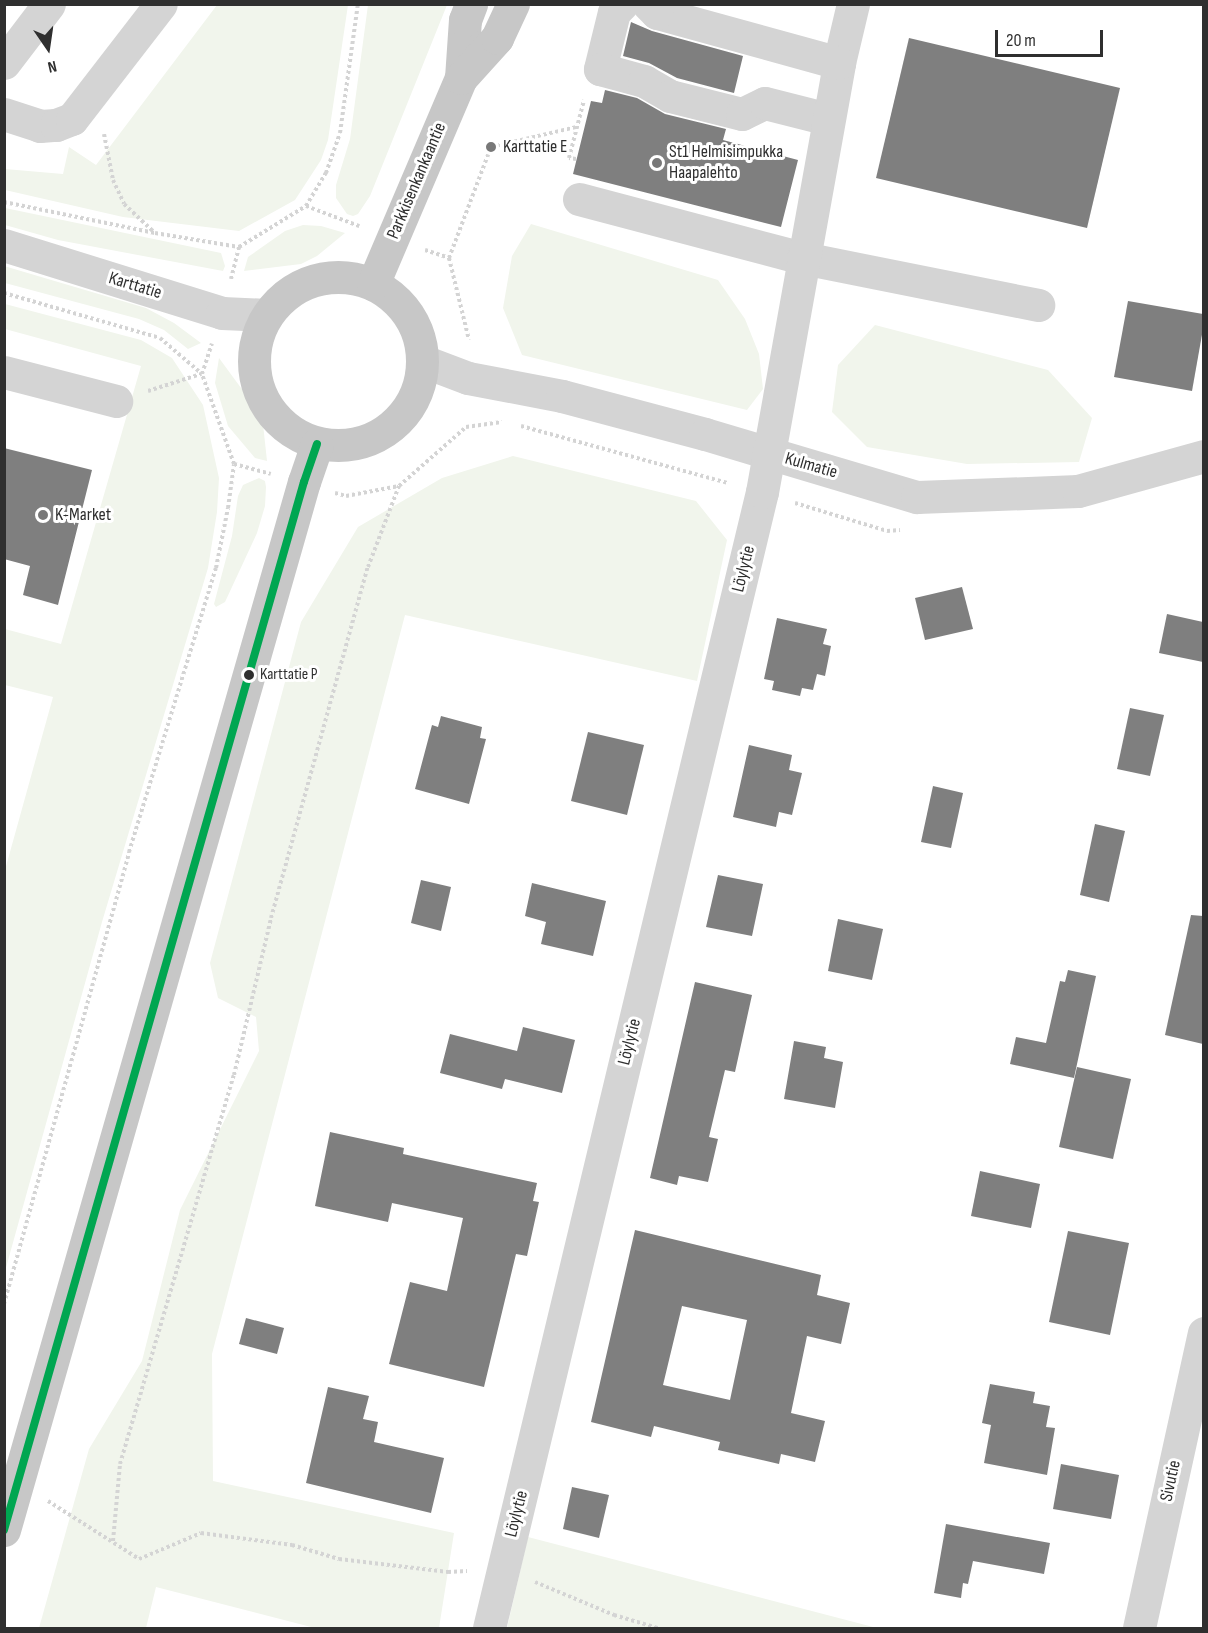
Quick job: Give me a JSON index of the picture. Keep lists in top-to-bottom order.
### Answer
{
  "streets": {
    "main road": ["Parkkisenkankaantie"],
    "street": [
      "Karttatie",
      "Kulmatie",
      "Löylytie",
      "Sivutie"
    ]
  },
  "crossings": [
    ["Parkkisenkankaantie", "Karttatie"],
    ["Parkkisenkankaantie", "Kulmatie"],
    ["Karttatie", "Kulmatie"],
    ["Kulmatie", "Löylytie"]
  ],
  "places": [
    "Karttatie E",
    "St1 Helmisimpukka Haapalehto",
    "K-Market",
    "Karttatie P"
  ],
  "scale_bar": "20 m",
  "north": "bottom"
}
